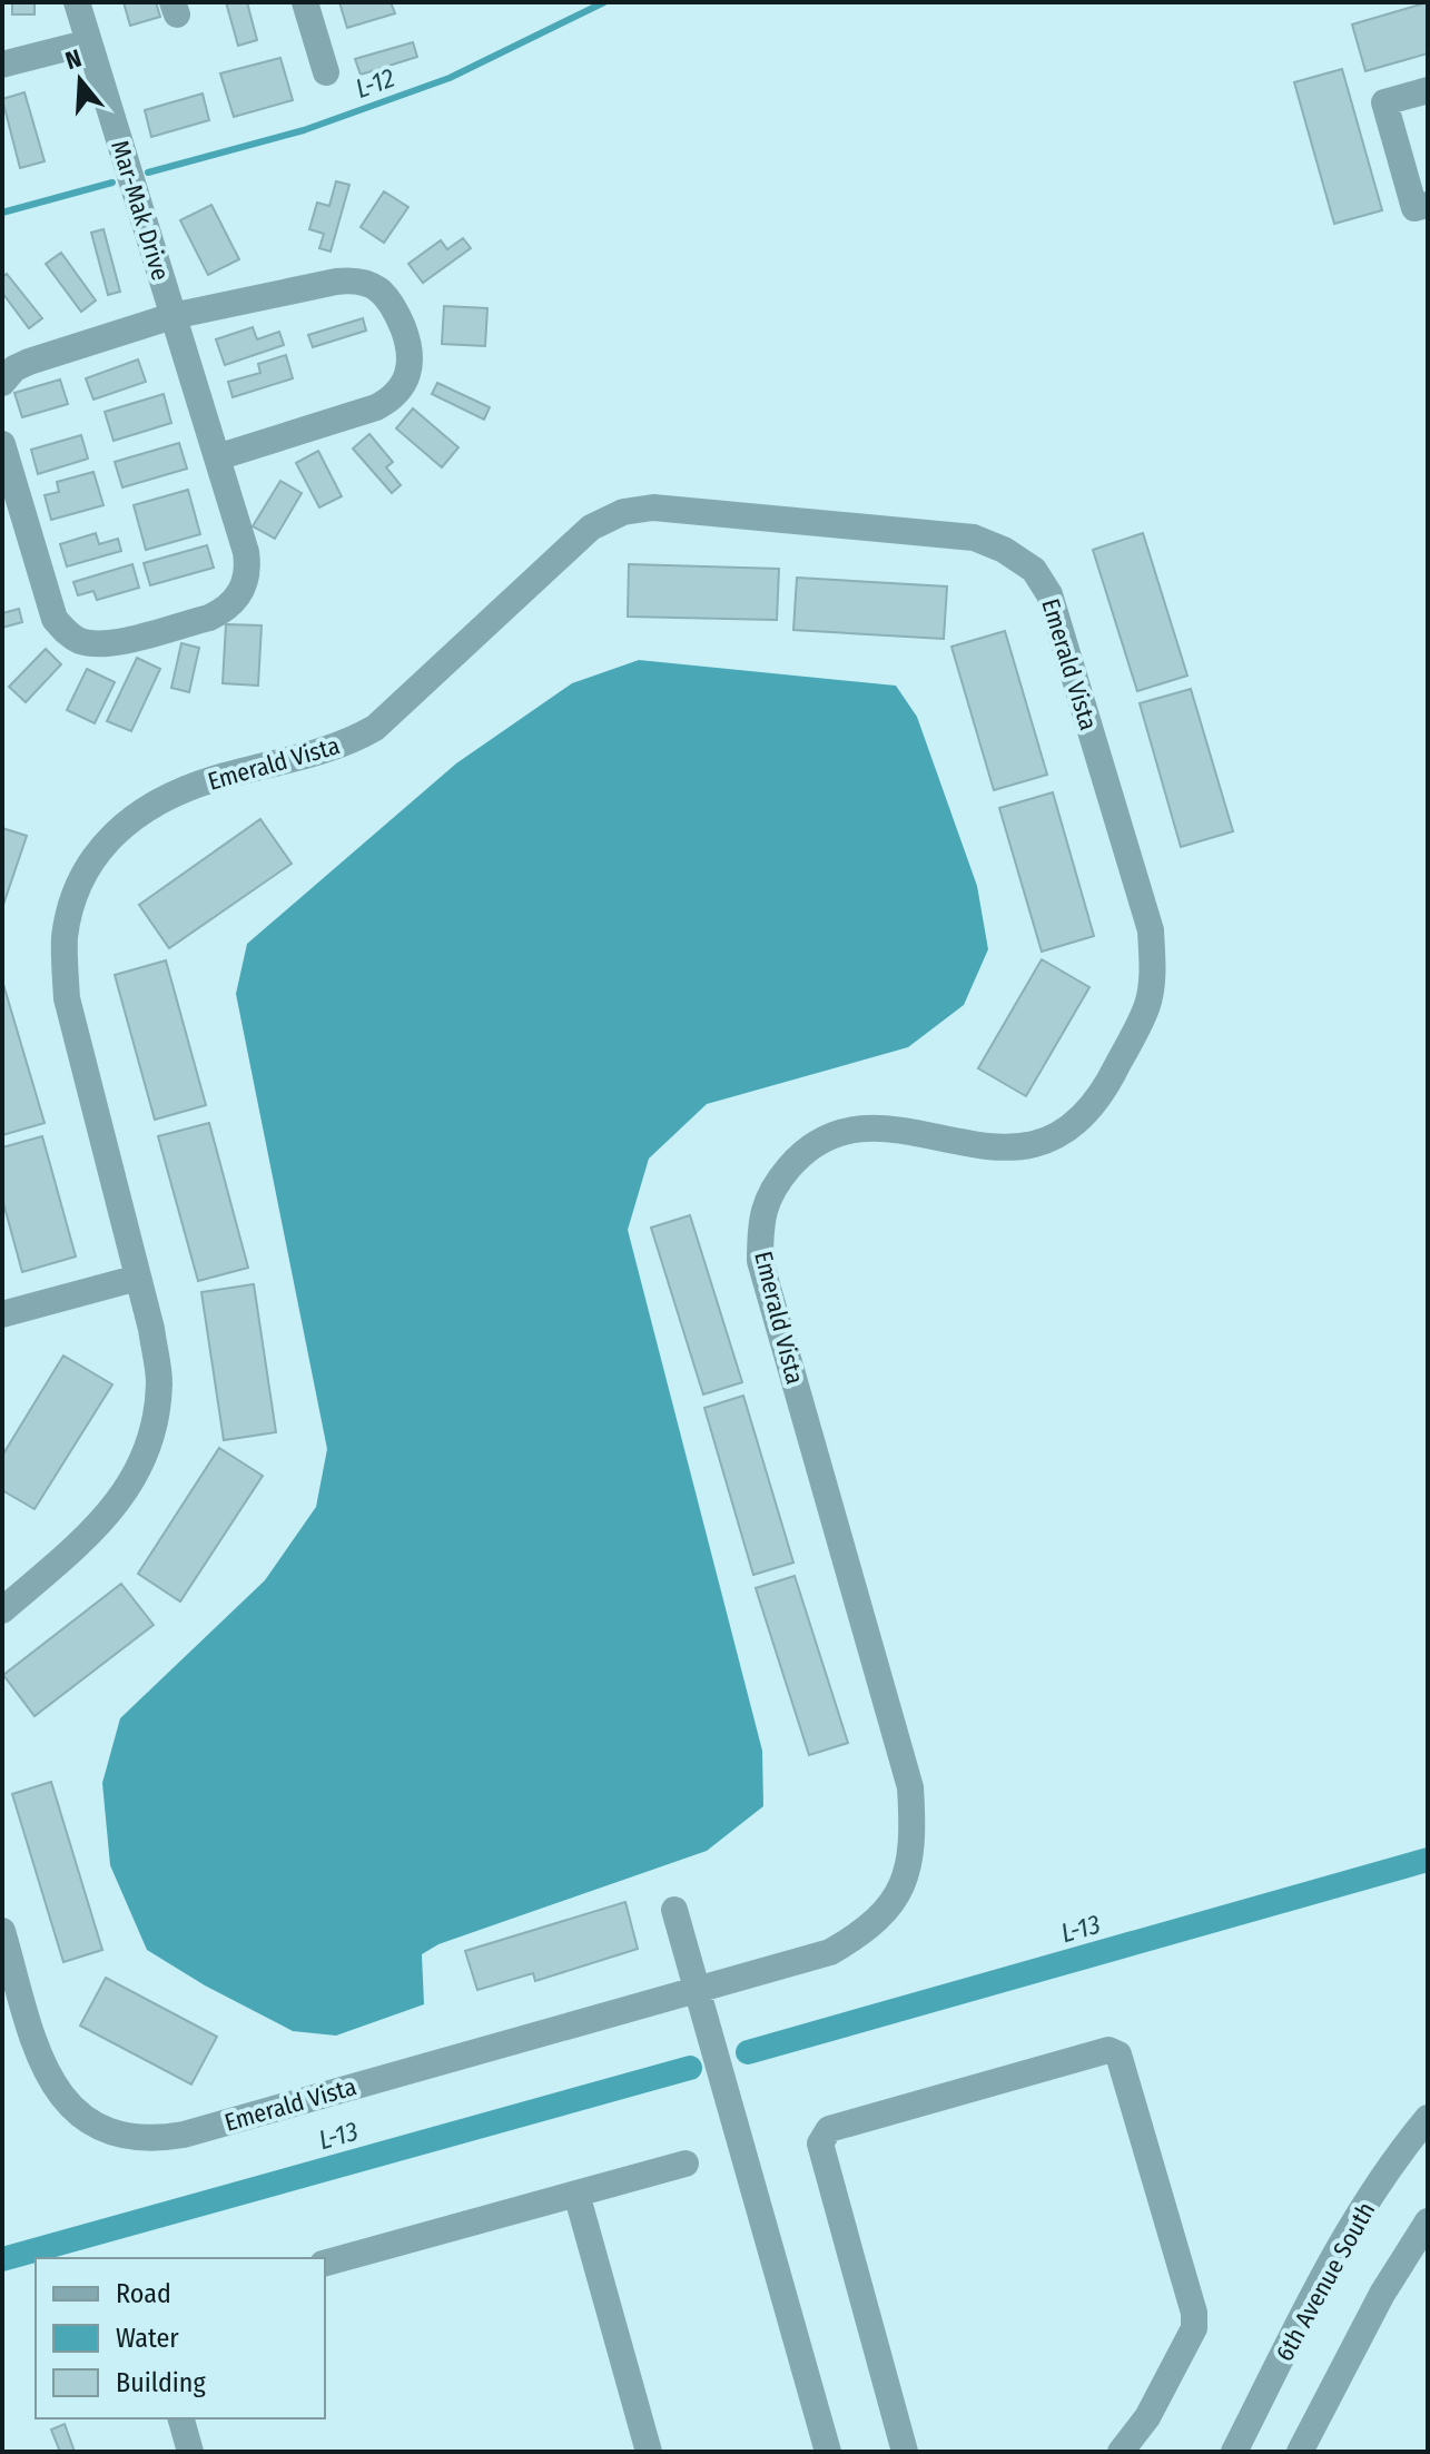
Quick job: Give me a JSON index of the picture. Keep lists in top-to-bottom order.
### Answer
{
  "streets": {
    "street": ["Mar-Mak Drive", "Emerald Vista", "6th Avenue South"]
  },
  "water": ["L-12", "L-13"],
  "legend": ["Road", "Water", "Building"],
  "north": "top"
}
